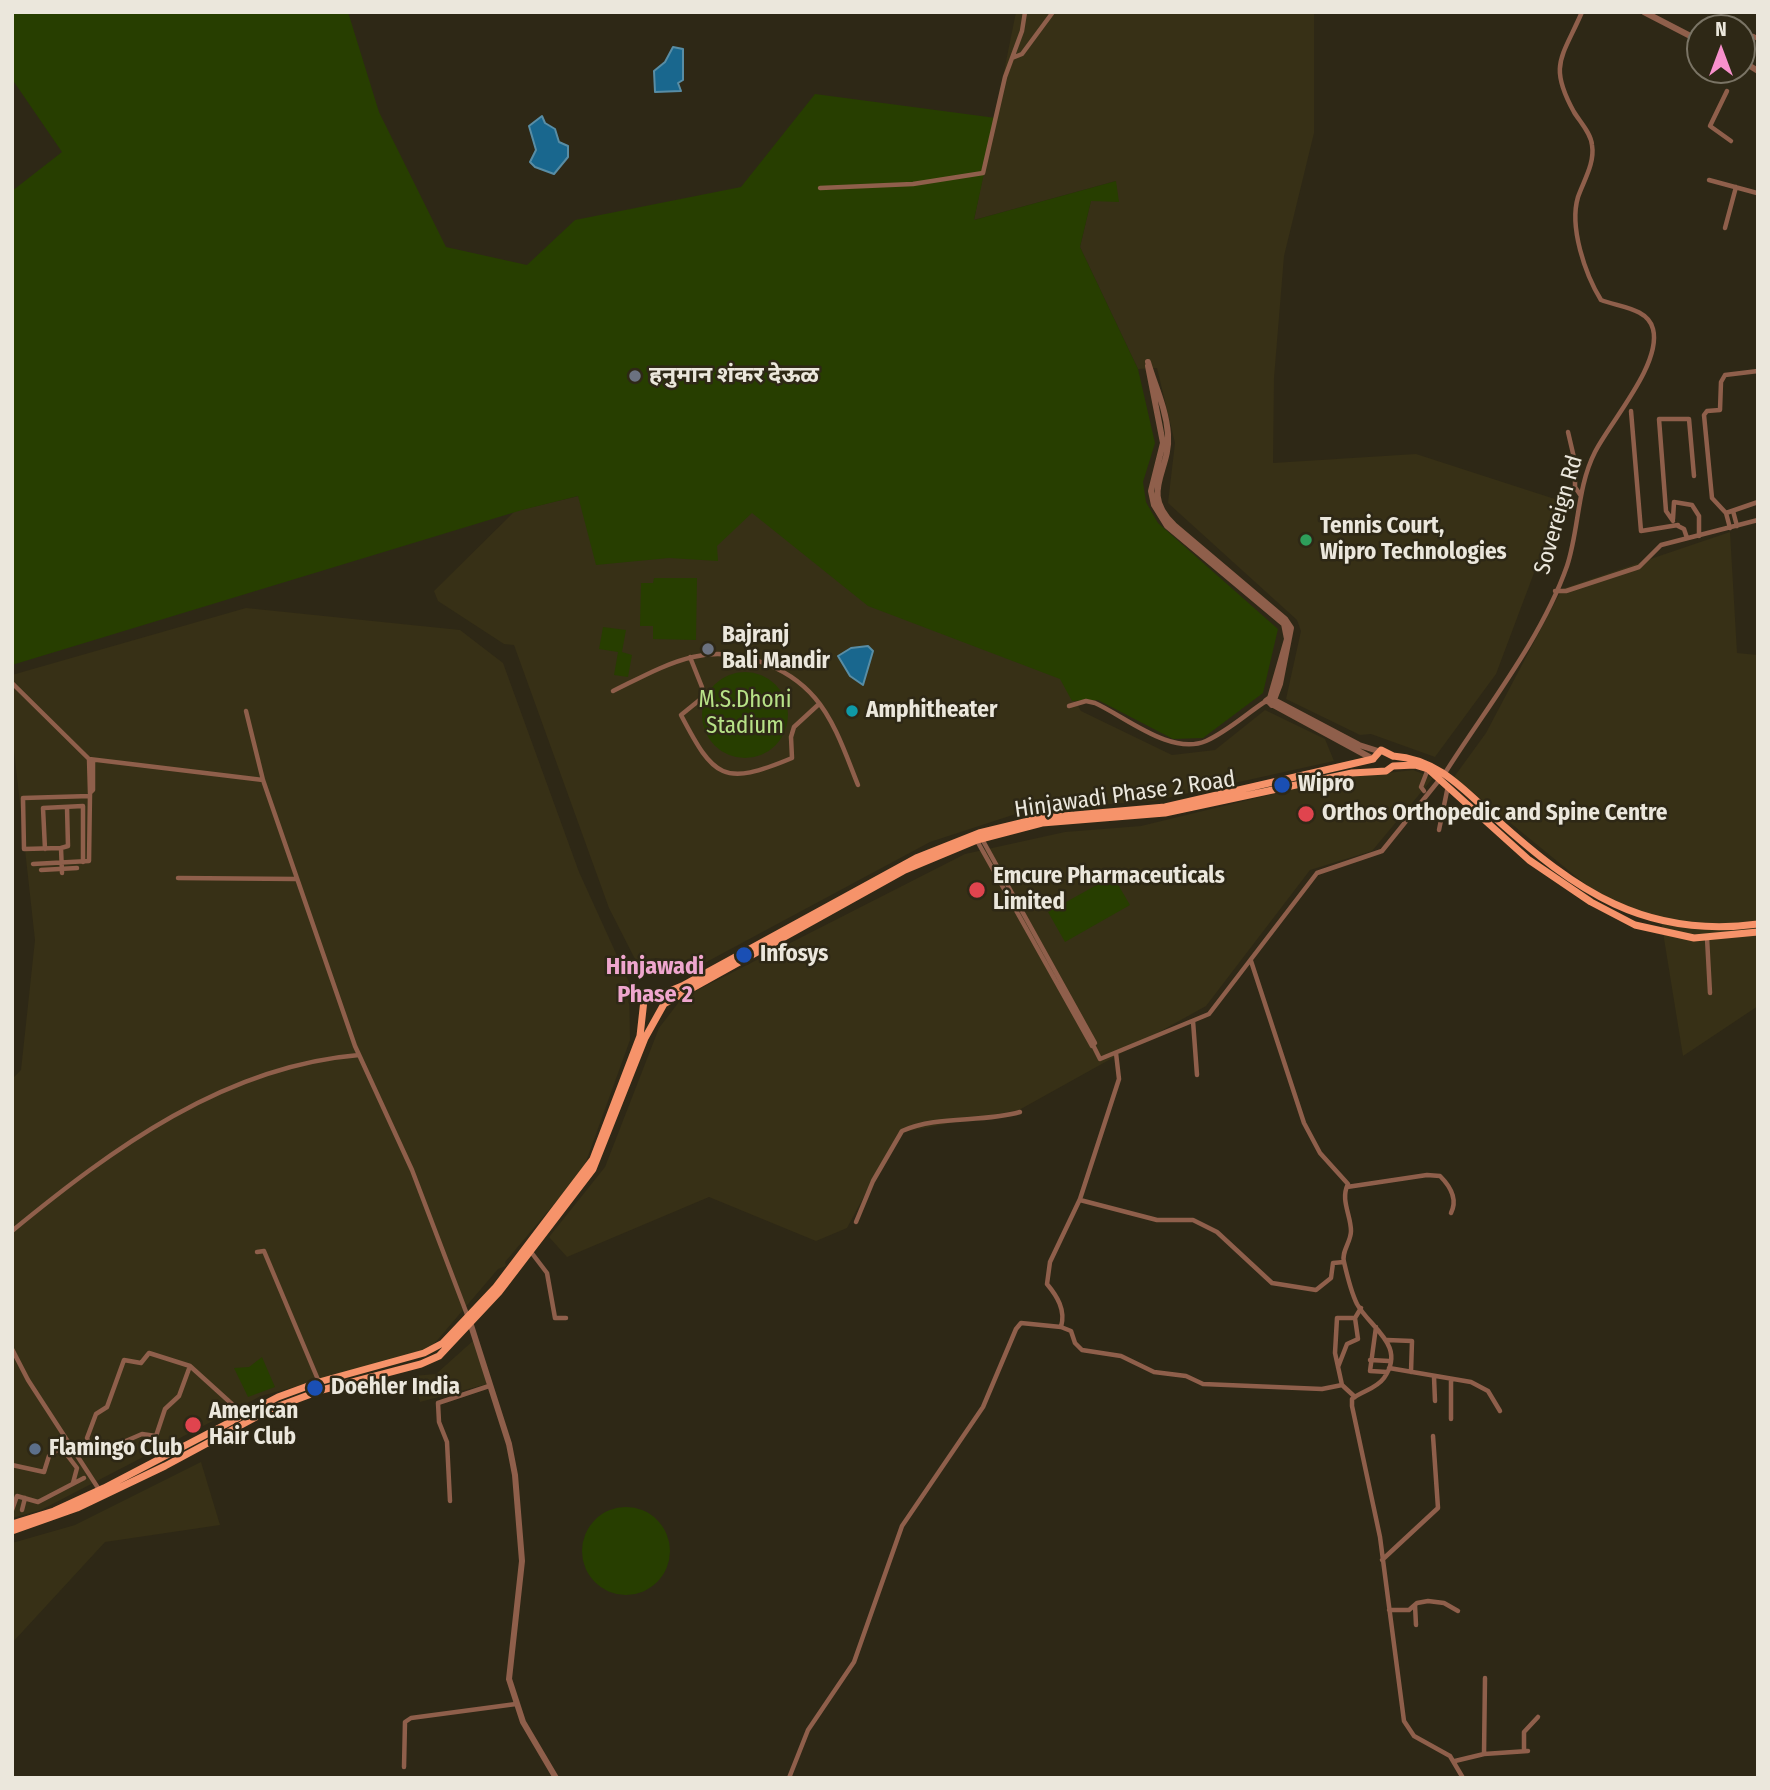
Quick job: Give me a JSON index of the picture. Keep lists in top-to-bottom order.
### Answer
{
  "streets": {
    "main road": ["Hinjawadi Phase 2 Road"],
    "street": ["Sovereign Rd"]
  },
  "districts": ["Hinjawadi Phase 2"],
  "parks": ["M.S.Dhoni Stadium"],
  "places": [
    "हनुमान शंकर देऊळ",
    "Tennis Court, Wipro Technologies",
    "Bajranj Bali Mandir",
    "Amphitheater",
    "Wipro",
    "Orthos Orthopedic and Spine Centre",
    "Emcure Pharmaceuticals Limited",
    "Infosys",
    "Doehler India",
    "American Hair Club",
    "Flamingo Club"
  ],
  "north": "top"
}
